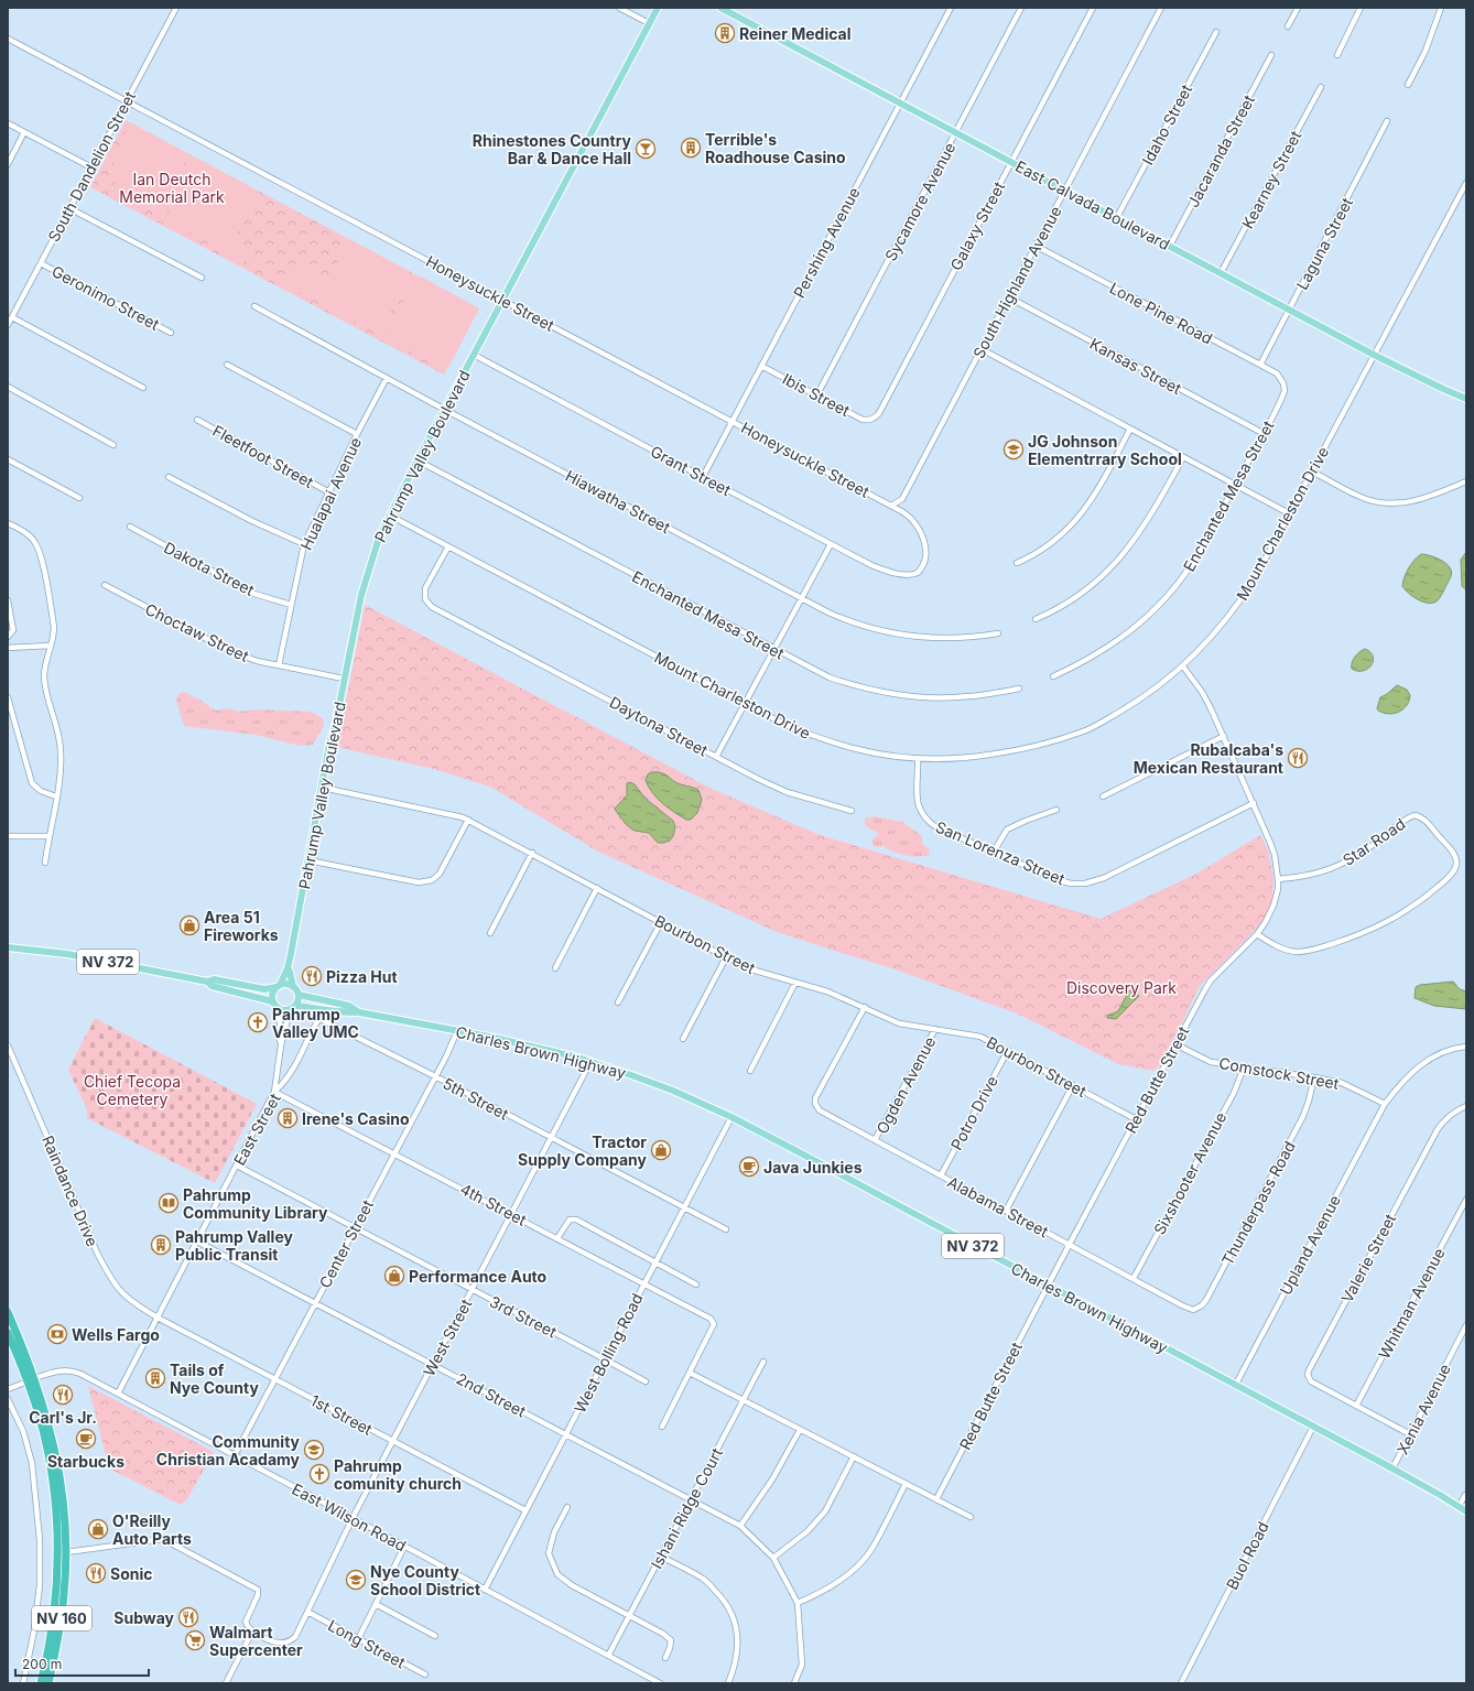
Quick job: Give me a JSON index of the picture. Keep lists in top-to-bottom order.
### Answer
{
  "streets": {
    "highway": ["NV 160"],
    "main road": [
      "East Calvada Boulevard",
      "Pahrump Valley Boulevard",
      "NV 372",
      "Charles Brown Highway"
    ],
    "street": [
      "Idaho Street",
      "Jacaranda Street",
      "South Dandelion Street",
      "Kearney Street",
      "Sycamore Avenue",
      "Galaxy Street",
      "Pershing Avenue",
      "Laguna Street",
      "South Highland Avenue",
      "Honeysuckle Street",
      "Geronimo Street",
      "Lone Pine Road",
      "Kansas Street",
      "Ibis Street",
      "Fleetfoot Street",
      "Grant Street",
      "Hualapai Avenue",
      "Enchanted Mesa Street",
      "Hiawatha Street",
      "Mount Charleston Drive",
      "Dakota Street",
      "Choctaw Street",
      "Daytona Street",
      "Star Road",
      "San Lorenza Street",
      "Bourbon Street",
      "Comstock Street",
      "Red Butte Street",
      "Ogden Avenue",
      "5th Street",
      "Potro Drive",
      "East Street",
      "Sixshooter Avenue",
      "Raindance Drive",
      "Thunderpass Road",
      "4th Street",
      "Alabama Street",
      "Center Street",
      "Upland Avenue",
      "Valerie Street",
      "Whitman Avenue",
      "3rd Street",
      "West Street",
      "West Bolling Road",
      "2nd Street",
      "Xenia Avenue",
      "1st Street",
      "Ishani Ridge Court",
      "East Wilson Road",
      "Buol Road",
      "Long Street"
    ]
  },
  "crossings": [
    ["Idaho Street", "East Calvada Boulevard"],
    ["Jacaranda Street", "East Calvada Boulevard"],
    ["South Dandelion Street", "Honeysuckle Street"],
    ["South Dandelion Street", "Geronimo Street"],
    ["Kearney Street", "East Calvada Boulevard"],
    ["Sycamore Avenue", "East Calvada Boulevard"],
    ["Sycamore Avenue", "Ibis Street"],
    ["East Calvada Boulevard", "Galaxy Street"],
    ["East Calvada Boulevard", "Pershing Avenue"],
    ["East Calvada Boulevard", "Laguna Street"],
    ["East Calvada Boulevard", "South Highland Avenue"],
    ["East Calvada Boulevard", "Mount Charleston Drive"],
    ["Galaxy Street", "Ibis Street"],
    ["Pershing Avenue", "Honeysuckle Street"],
    ["Pershing Avenue", "Ibis Street"],
    ["Pershing Avenue", "Grant Street"],
    ["Laguna Street", "Lone Pine Road"],
    ["South Highland Avenue", "Honeysuckle Street"],
    ["South Highland Avenue", "Lone Pine Road"],
    ["South Highland Avenue", "Kansas Street"],
    ["Honeysuckle Street", "Pahrump Valley Boulevard"],
    ["Honeysuckle Street", "Grant Street"],
    ["Lone Pine Road", "Enchanted Mesa Street"],
    ["Kansas Street", "Enchanted Mesa Street"],
    ["Fleetfoot Street", "Hualapai Avenue"],
    ["Pahrump Valley Boulevard", "Grant Street"],
    ["Pahrump Valley Boulevard", "Enchanted Mesa Street"],
    ["Pahrump Valley Boulevard", "Hiawatha Street"],
    ["Pahrump Valley Boulevard", "Mount Charleston Drive"],
    ["Pahrump Valley Boulevard", "Choctaw Street"],
    ["Pahrump Valley Boulevard", "Bourbon Street"],
    ["Pahrump Valley Boulevard", "NV 372"],
    ["Pahrump Valley Boulevard", "Charles Brown Highway"],
    ["Hualapai Avenue", "Hiawatha Street"],
    ["Hualapai Avenue", "Dakota Street"],
    ["Hualapai Avenue", "Choctaw Street"],
    ["Mount Charleston Drive", "Daytona Street"],
    ["Mount Charleston Drive", "San Lorenza Street"],
    ["Mount Charleston Drive", "Red Butte Street"],
    ["Star Road", "Red Butte Street"],
    ["San Lorenza Street", "Red Butte Street"],
    ["Bourbon Street", "Red Butte Street"],
    ["Bourbon Street", "Ogden Avenue"],
    ["Bourbon Street", "Potro Drive"],
    ["Bourbon Street", "Alabama Street"],
    ["NV 372", "Charles Brown Highway"],
    ["Charles Brown Highway", "Red Butte Street"],
    ["Charles Brown Highway", "East Street"],
    ["Charles Brown Highway", "Center Street"],
    ["Charles Brown Highway", "Upland Avenue"],
    ["Charles Brown Highway", "West Street"],
    ["Charles Brown Highway", "West Bolling Road"],
    ["Charles Brown Highway", "Xenia Avenue"],
    ["Charles Brown Highway", "Buol Road"],
    ["Comstock Street", "Red Butte Street"],
    ["Comstock Street", "Sixshooter Avenue"],
    ["Comstock Street", "Thunderpass Road"],
    ["Comstock Street", "Upland Avenue"],
    ["Red Butte Street", "Alabama Street"],
    ["Ogden Avenue", "Alabama Street"],
    ["5th Street", "East Street"],
    ["5th Street", "Center Street"],
    ["5th Street", "West Street"],
    ["5th Street", "West Bolling Road"],
    ["Potro Drive", "Alabama Street"],
    ["East Street", "Raindance Drive"],
    ["East Street", "4th Street"],
    ["East Street", "3rd Street"],
    ["East Street", "2nd Street"],
    ["East Street", "1st Street"],
    ["East Street", "East Wilson Road"],
    ["Sixshooter Avenue", "Alabama Street"],
    ["Raindance Drive", "1st Street"],
    ["Thunderpass Road", "Alabama Street"],
    ["4th Street", "Center Street"],
    ["4th Street", "West Street"],
    ["4th Street", "West Bolling Road"],
    ["Center Street", "3rd Street"],
    ["Center Street", "2nd Street"],
    ["Center Street", "1st Street"],
    ["Center Street", "East Wilson Road"],
    ["Valerie Street", "Whitman Avenue"],
    ["3rd Street", "West Street"],
    ["3rd Street", "West Bolling Road"],
    ["West Street", "2nd Street"],
    ["West Street", "1st Street"],
    ["West Street", "East Wilson Road"],
    ["West Street", "Long Street"],
    ["West Bolling Road", "2nd Street"],
    ["West Bolling Road", "1st Street"],
    ["West Bolling Road", "East Wilson Road"],
    ["2nd Street", "Ishani Ridge Court"],
    ["Ishani Ridge Court", "East Wilson Road"],
    ["East Wilson Road", "NV 160"]
  ],
  "parks": ["Ian Deutch Memorial Park", "Discovery Park", "Chief Tecopa Cemetery"],
  "places": {
    "building": [
      "Reiner Medical",
      "Terrible's Roadhouse Casino",
      "Irene's Casino",
      "Pahrump Valley Public Transit",
      "Tails of Nye County"
    ],
    "bar": ["Rhinestones Country Bar & Dance Hall"],
    "school or university": ["JG Johnson Elementrrary School", "Community Christian Acadamy", "Nye County School District"],
    "restaurant": [
      "Rubalcaba's Mexican Restaurant",
      "Pizza Hut",
      "Carl's Jr.",
      "Sonic",
      "Subway"
    ],
    "shop": [
      "Area 51 Fireworks",
      "Tractor Supply Company",
      "Performance Auto",
      "O'Reilly Auto Parts"
    ],
    "church": ["Pahrump Valley UMC", "Pahrump comunity church"],
    "cafe": ["Java Junkies", "Starbucks"],
    "library": ["Pahrump Community Library"],
    "bank": ["Wells Fargo"],
    "supermarket": ["Walmart Supercenter"]
  },
  "scale_bar": "200 m"
}
